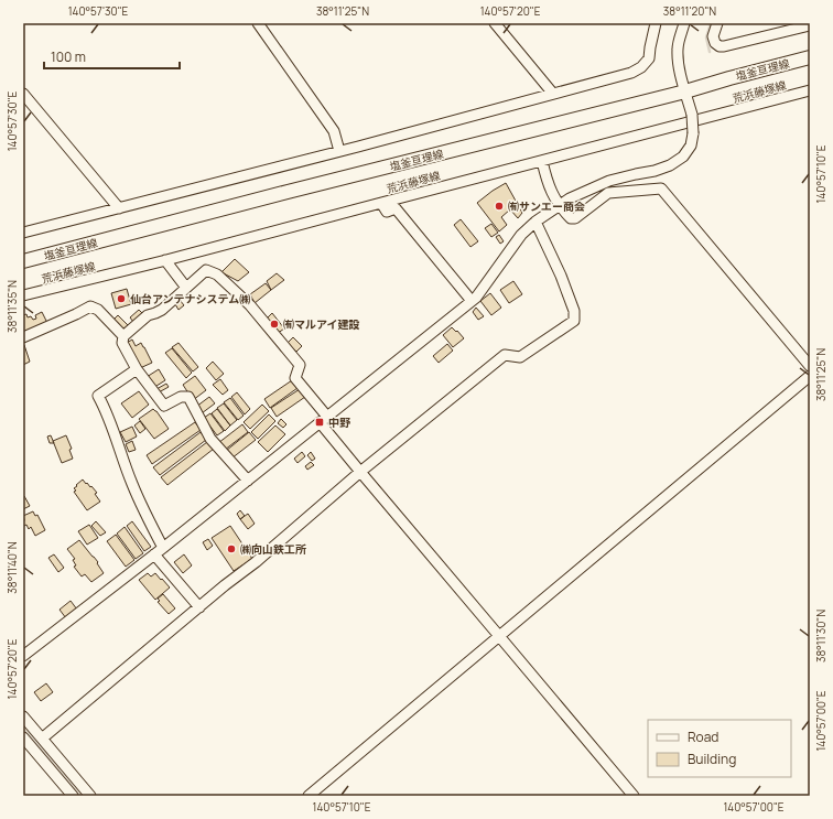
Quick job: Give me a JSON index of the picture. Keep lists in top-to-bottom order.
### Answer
{
  "streets": {
    "main road": ["塩釜亘理線"],
    "street": ["荒浜藤塚線"]
  },
  "places": {
    "other": [
      "㈲サンエー商会",
      "仙台アンテナシステム㈱",
      "㈲マルアイ建設",
      "㈱向山鉄工所"
    ],
    "transit": ["中野"]
  },
  "legend": ["Road", "Building"],
  "scale_bar": "100 m",
  "coordinates": [
    "140°57'30\"E",
    "38°11'25\"N",
    "140°57'20\"E",
    "38°11'20\"N",
    "140°57'10\"E",
    "38°11'35\"N",
    "38°11'40\"N",
    "38°11'30\"N",
    "140°57'00\"E"
  ]
}
